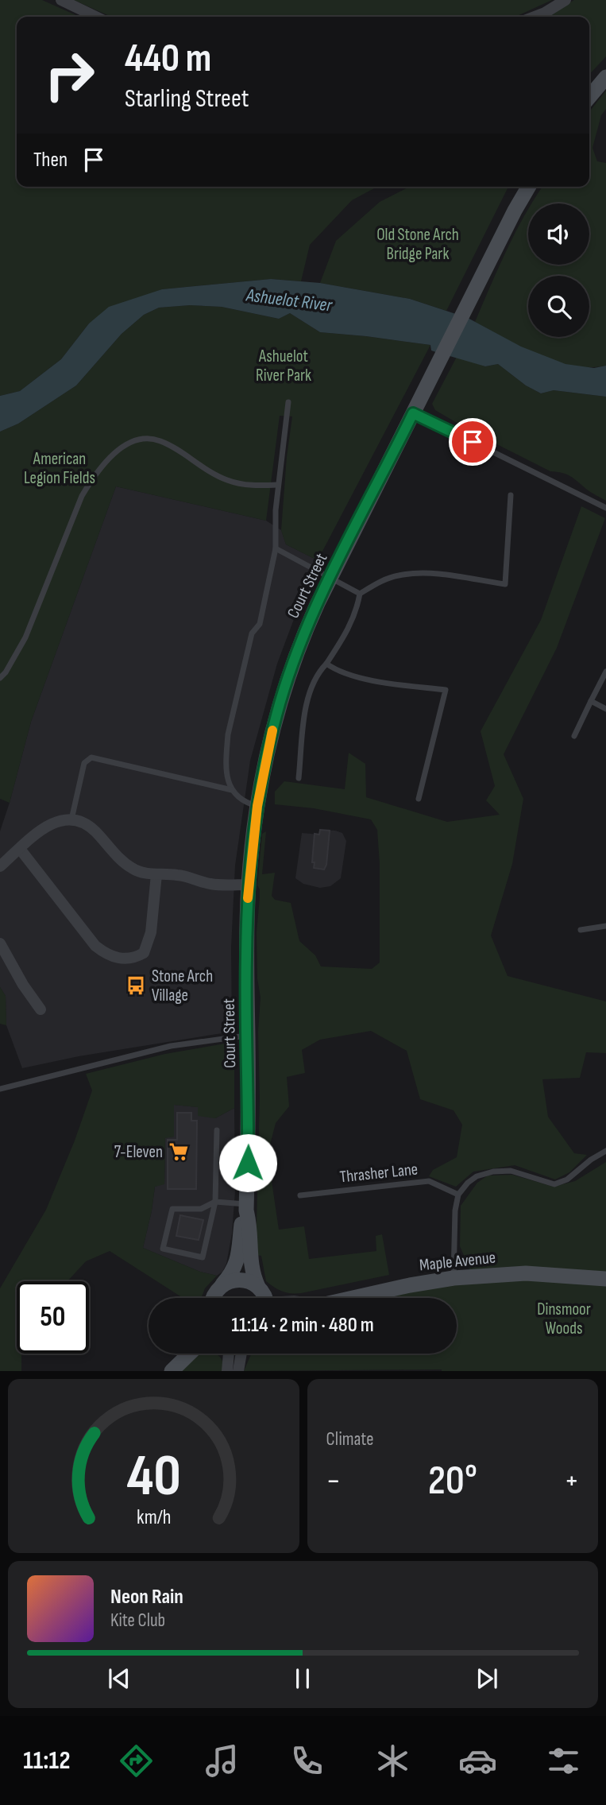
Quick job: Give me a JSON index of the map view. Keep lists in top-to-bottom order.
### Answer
{
  "streets": {
    "main road": ["Court Street", "Maple Avenue"],
    "lane": ["Thrasher Lane"]
  },
  "water": ["Ashuelot River"],
  "parks": [
    "Old Stone Arch Bridge Park",
    "Ashuelot River Park",
    "American Legion Fields",
    "Dinsmoor Woods"
  ],
  "places": {
    "bus stop": ["Stone Arch Village"],
    "supermarket": ["7-Eleven"]
  },
  "page": {
    "turn": ["440 m", "Starling Street"],
    "then": "Then",
    "limit": "50",
    "trip": "11:14 · 2 min · 480 m",
    "tile": "Climate",
    "heat": ["−", "20°", "+"],
    "song": ["Neon Rain", "Kite Club"],
    "tabs": "11:12",
    "gauge": ["40", "km/h"]
  }
}
